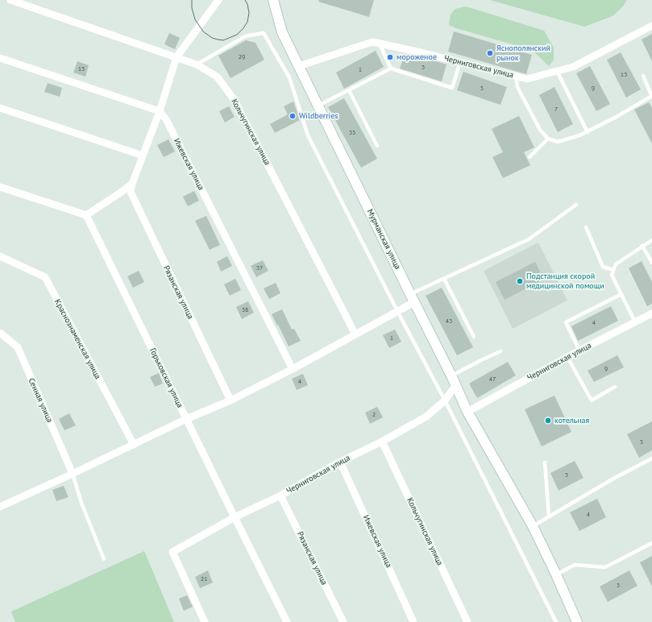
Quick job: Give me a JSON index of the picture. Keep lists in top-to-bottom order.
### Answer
{
  "streets": {
    "main road": ["Мурманская улица"],
    "street": [
      "Черниговская улица",
      "Кольчугинская улица",
      "Ижевская улица",
      "Рязанская улица",
      "Краснознаменская улица",
      "Горьковская улица",
      "Сенная улица"
    ]
  },
  "crossings": [
    ["Черниговская улица", "Кольчугинская улица"],
    ["Черниговская улица", "Ижевская улица"],
    ["Черниговская улица", "Мурманская улица"],
    ["Черниговская улица", "Рязанская улица"],
    ["Черниговская улица", "Горьковская улица"]
  ],
  "places": [
    "Яснополянский рынок",
    "мороженое",
    "Wildberries",
    "Подстанция скорой медицинской помощи",
    "котельная"
  ],
  "house_numbers": [
    "29",
    "3",
    "15",
    "1",
    "13",
    "5",
    "9",
    "7",
    "35",
    "37",
    "38",
    "43",
    "4",
    "1",
    "9",
    "47",
    "4",
    "2",
    "5",
    "3",
    "4",
    "21",
    "3"
  ]
}
